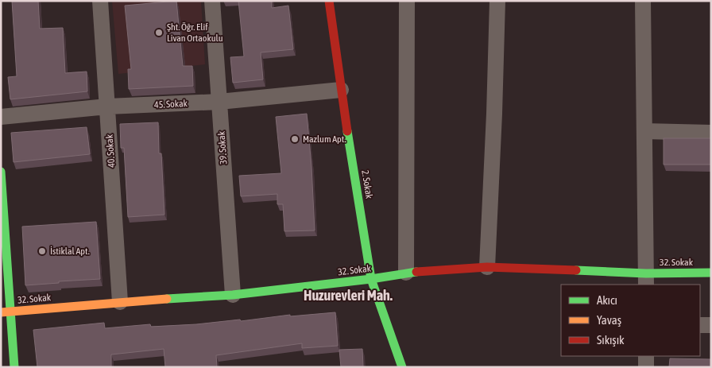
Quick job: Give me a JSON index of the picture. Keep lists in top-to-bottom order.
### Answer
{
  "streets": {
    "street": [
      "45. Sokak",
      "39. Sokak",
      "40. Sokak",
      "2. Sokak",
      "32. Sokak"
    ]
  },
  "crossings": [
    ["45. Sokak", "39. Sokak"],
    ["45. Sokak", "40. Sokak"],
    ["45. Sokak", "2. Sokak"],
    ["39. Sokak", "32. Sokak"],
    ["40. Sokak", "32. Sokak"],
    ["2. Sokak", "32. Sokak"]
  ],
  "districts": ["Huzurevleri Mah."],
  "places": ["Şht. Öğr. Elif Livan Ortaokulu", "Mazlum Apt.", "İstiklal Apt."],
  "legend": ["Akıcı", "Yavaş", "Sıkışık"]
}
